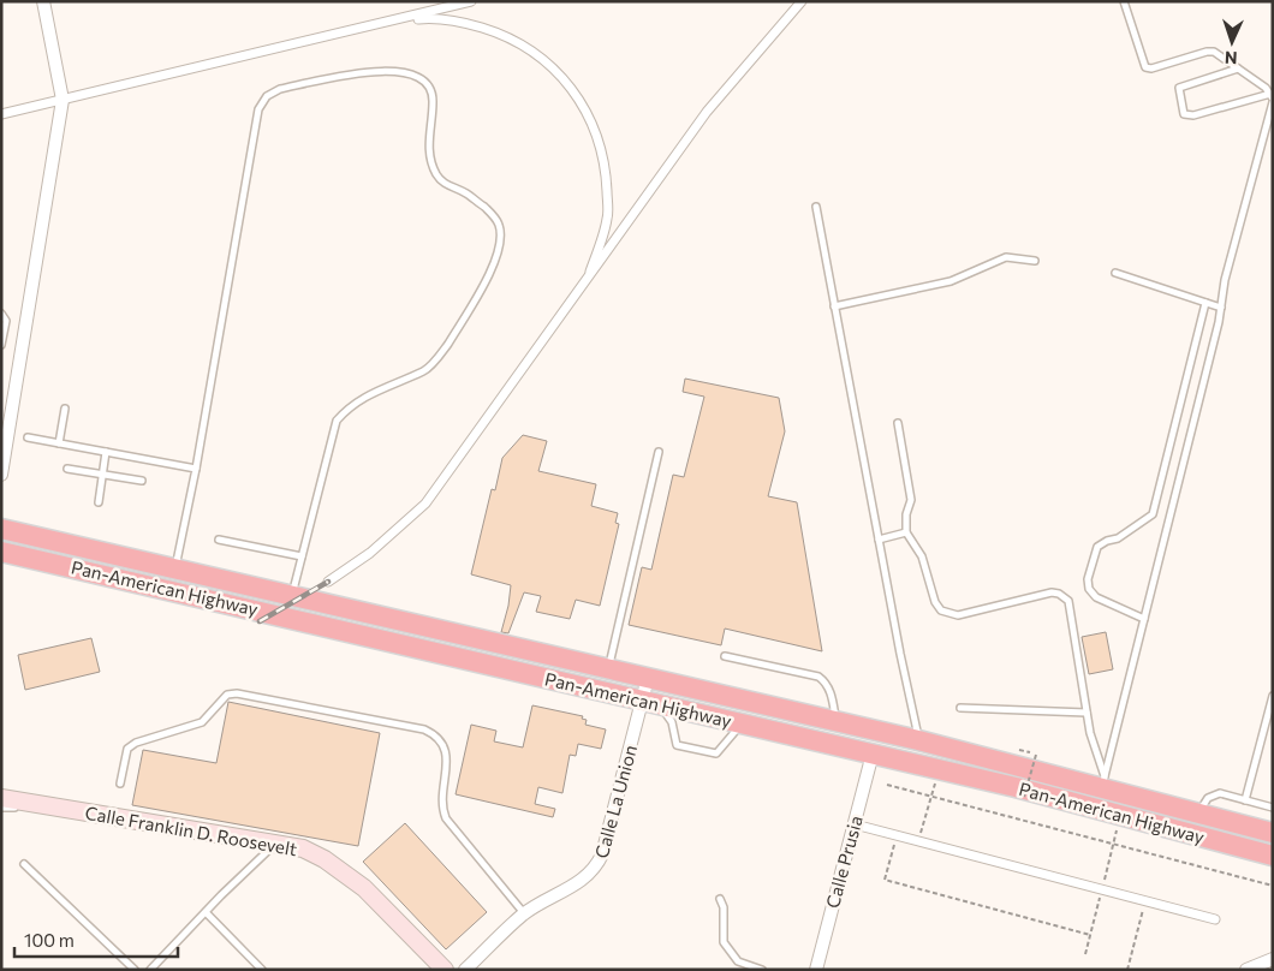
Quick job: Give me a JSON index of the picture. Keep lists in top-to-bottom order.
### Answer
{
  "streets": {
    "highway": ["Pan-American Highway"],
    "main road": ["Calle Franklin D. Roosevelt"],
    "street": ["Calle La Union", "Calle Prusia"]
  },
  "crossings": [
    ["Pan-American Highway", "Calle La Union"],
    ["Pan-American Highway", "Calle Prusia"]
  ],
  "scale_bar": "100 m",
  "north": "bottom"
}
